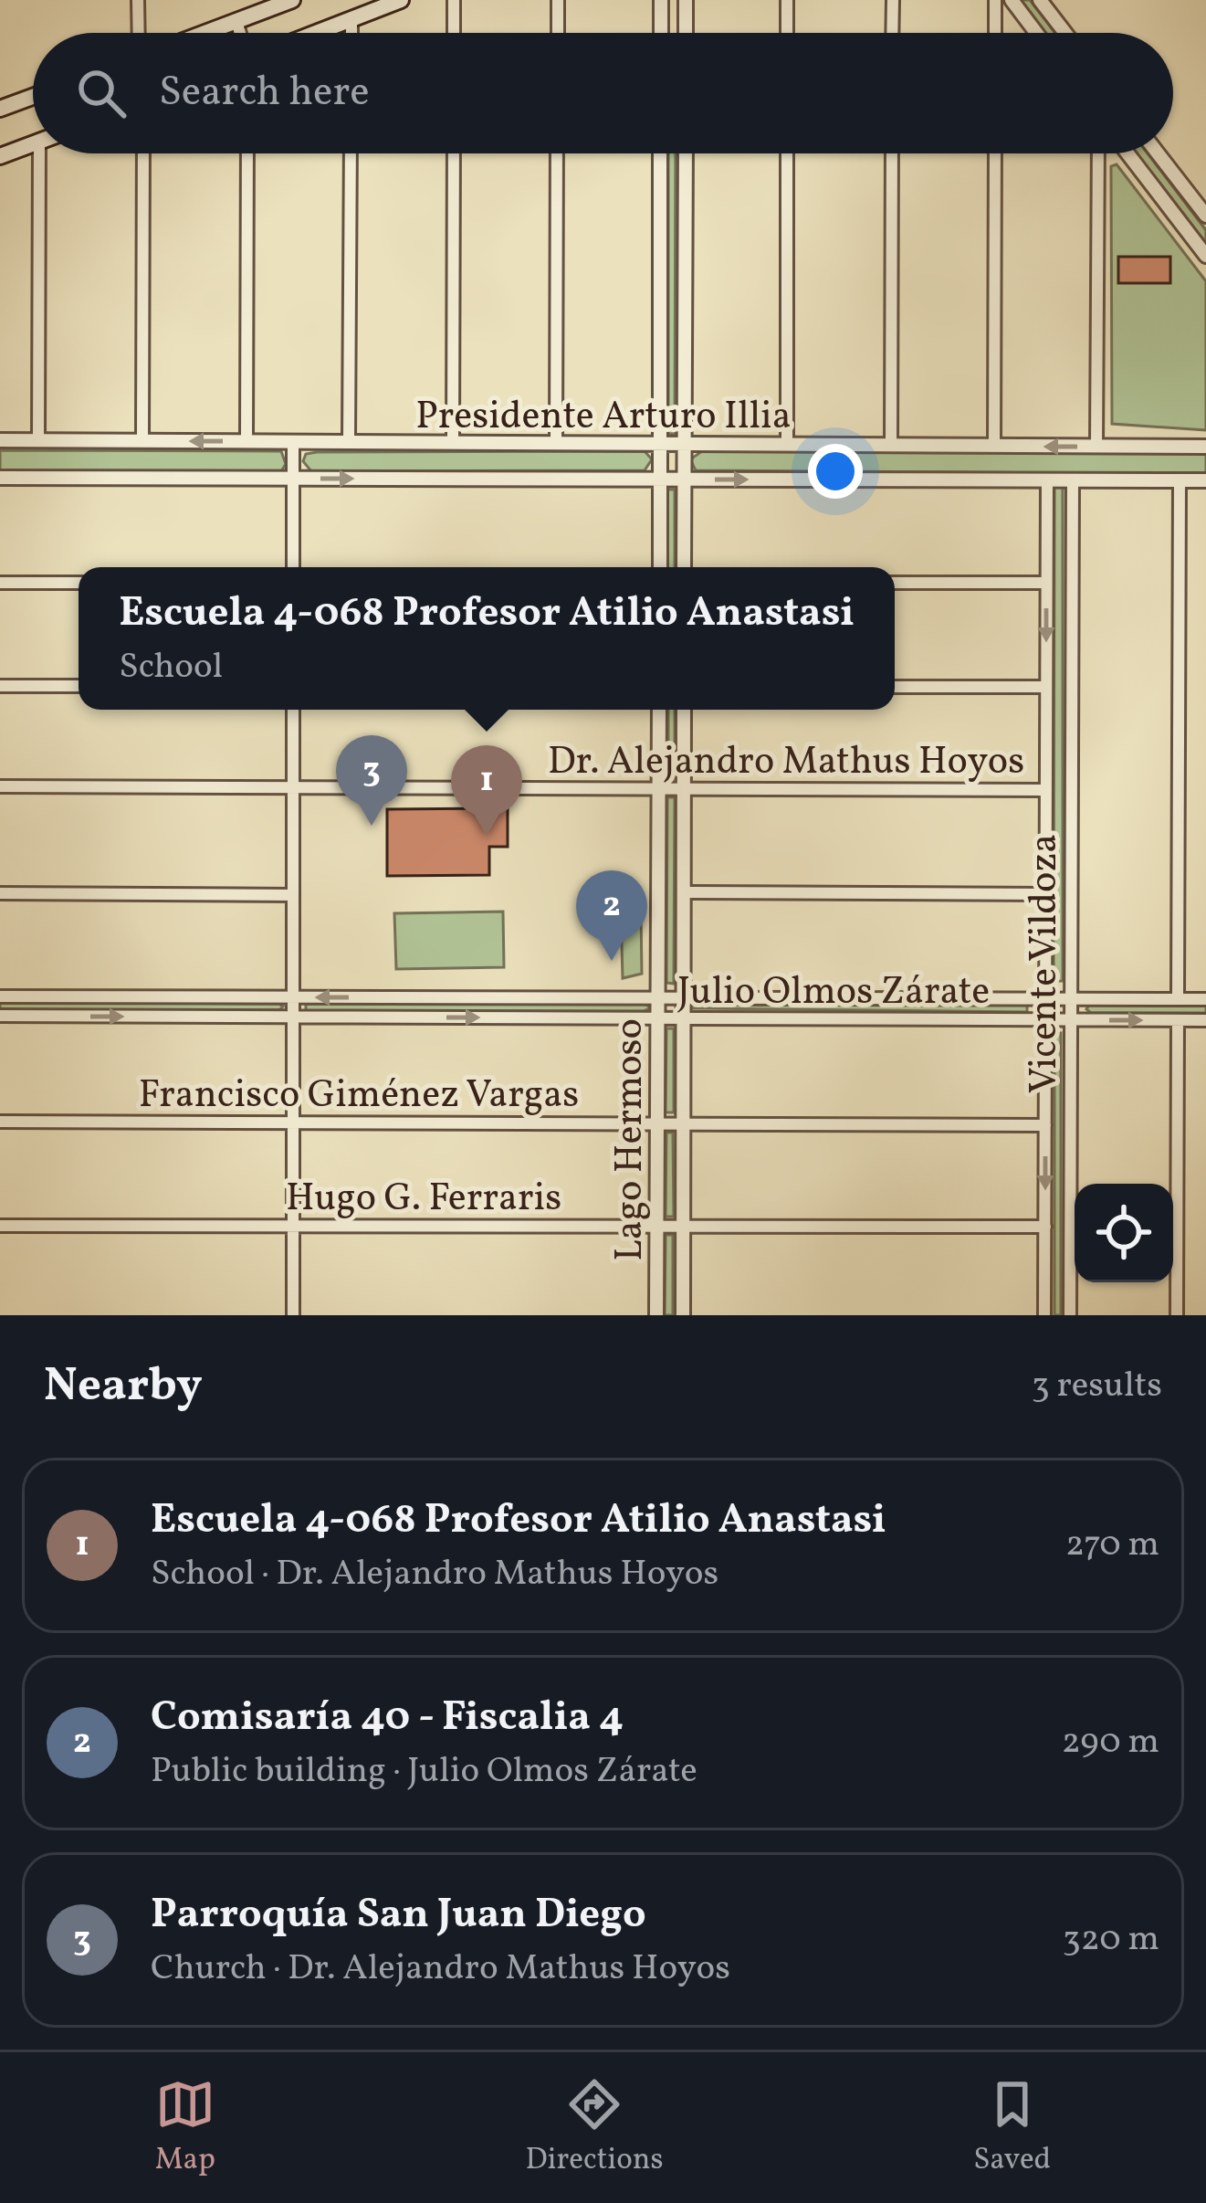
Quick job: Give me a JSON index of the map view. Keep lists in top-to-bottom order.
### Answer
{
  "streets": {
    "street": [
      "Presidente Arturo Illia",
      "Dr. Alejandro Mathus Hoyos",
      "Vicente Vildoza",
      "Julio Olmos Zárate",
      "Francisco Giménez Vargas",
      "Lago Hermoso",
      "Hugo G. Ferraris"
    ]
  },
  "crossings": [
    ["Presidente Arturo Illia", "Vicente Vildoza"],
    ["Dr. Alejandro Mathus Hoyos", "Vicente Vildoza"],
    ["Dr. Alejandro Mathus Hoyos", "Lago Hermoso"],
    ["Vicente Vildoza", "Julio Olmos Zárate"],
    ["Vicente Vildoza", "Francisco Giménez Vargas"],
    ["Vicente Vildoza", "Hugo G. Ferraris"],
    ["Julio Olmos Zárate", "Lago Hermoso"],
    ["Francisco Giménez Vargas", "Lago Hermoso"],
    ["Lago Hermoso", "Hugo G. Ferraris"]
  ],
  "page": {
    "search": "Search here",
    "popup": ["Escuela 4-068 Profesor Atilio Anastasi", "School"],
    "pins": ["3", "1", "2"],
    "heading": ["Nearby", "3 results"],
    "list": [
      {
        "mark": "1",
        "name": "Escuela 4-068 Profesor Atilio Anastasi",
        "note": "School · Dr. Alejandro Mathus Hoyos",
        "value": "270 m"
      },
      {
        "mark": "2",
        "name": "Comisaría 40 - Fiscalia 4",
        "note": "Public building · Julio Olmos Zárate",
        "value": "290 m"
      },
      {
        "mark": "3",
        "name": "Parroquía San Juan Diego",
        "note": "Church · Dr. Alejandro Mathus Hoyos",
        "value": "320 m"
      }
    ],
    "nav": ["Map", "Directions", "Saved"]
  }
}
